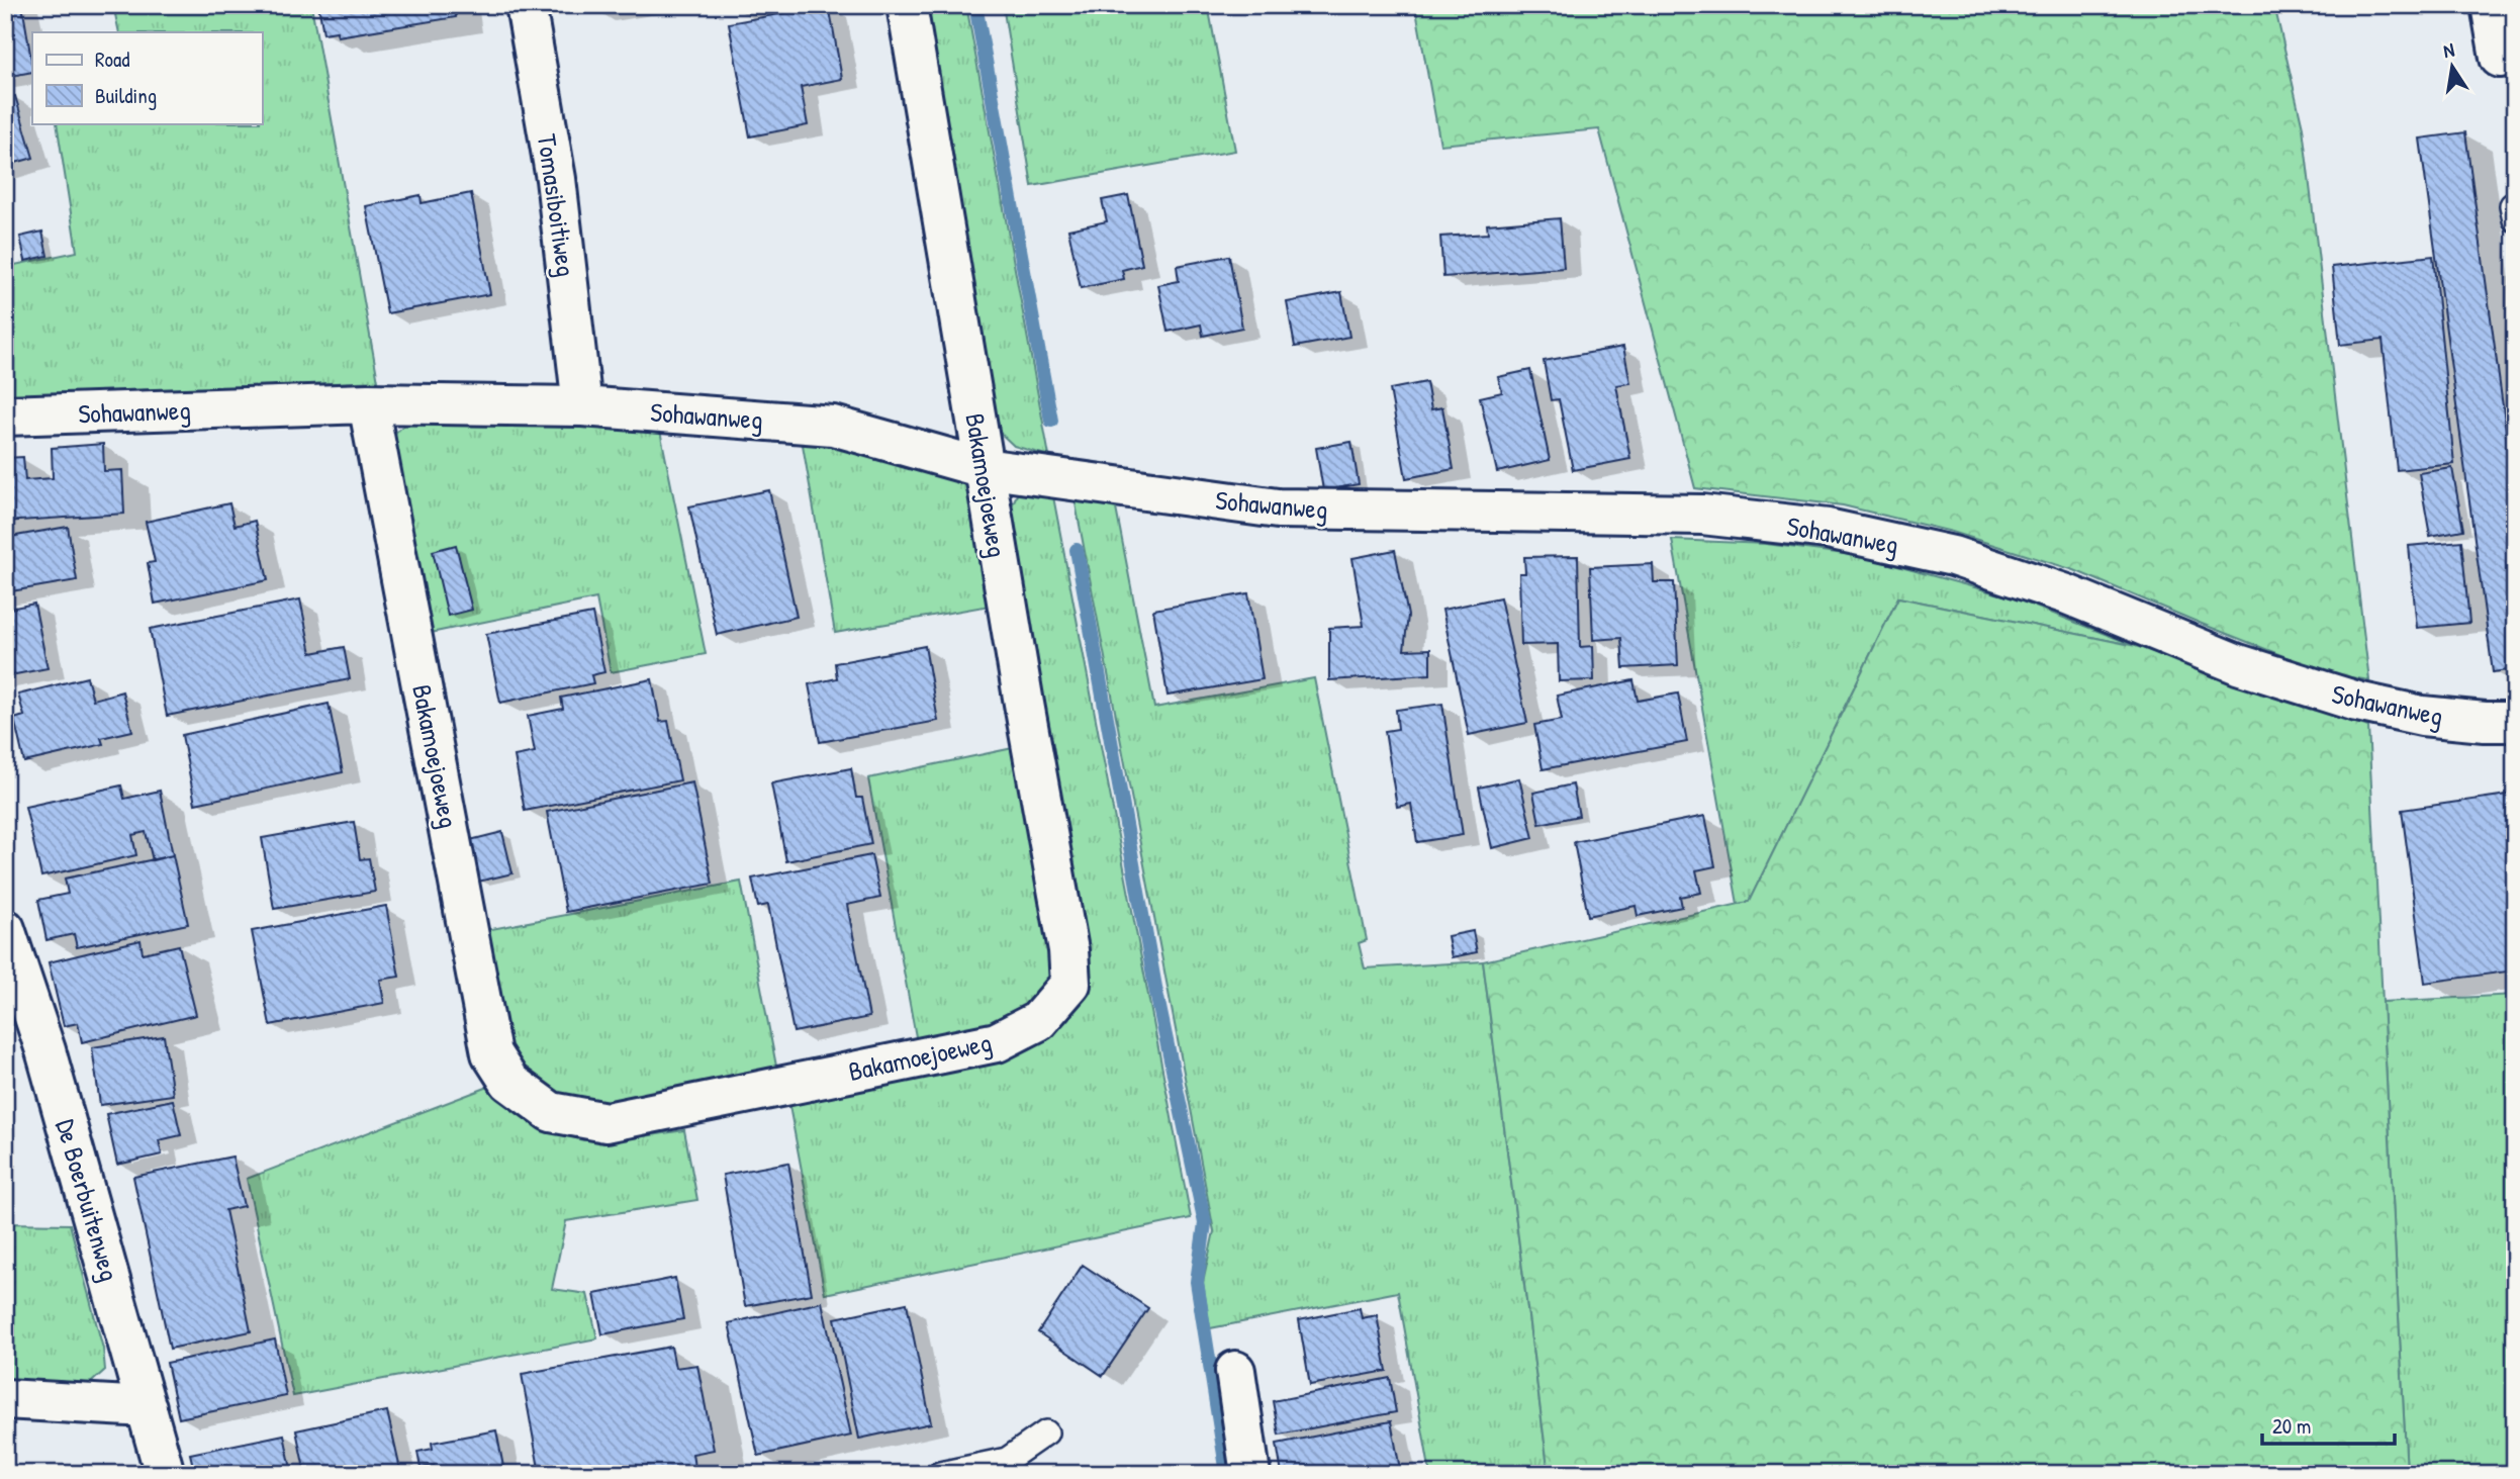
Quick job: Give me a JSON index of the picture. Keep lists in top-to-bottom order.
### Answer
{
  "streets": {
    "street": [
      "Tomasiboitiweg",
      "Sohawanweg",
      "Bakamoejoeweg",
      "De Boerbuitenweg"
    ]
  },
  "crossings": [
    ["Tomasiboitiweg", "Sohawanweg"],
    ["Sohawanweg", "Bakamoejoeweg"]
  ],
  "legend": ["Road", "Building"],
  "scale_bar": "20 m",
  "north": "top"
}
